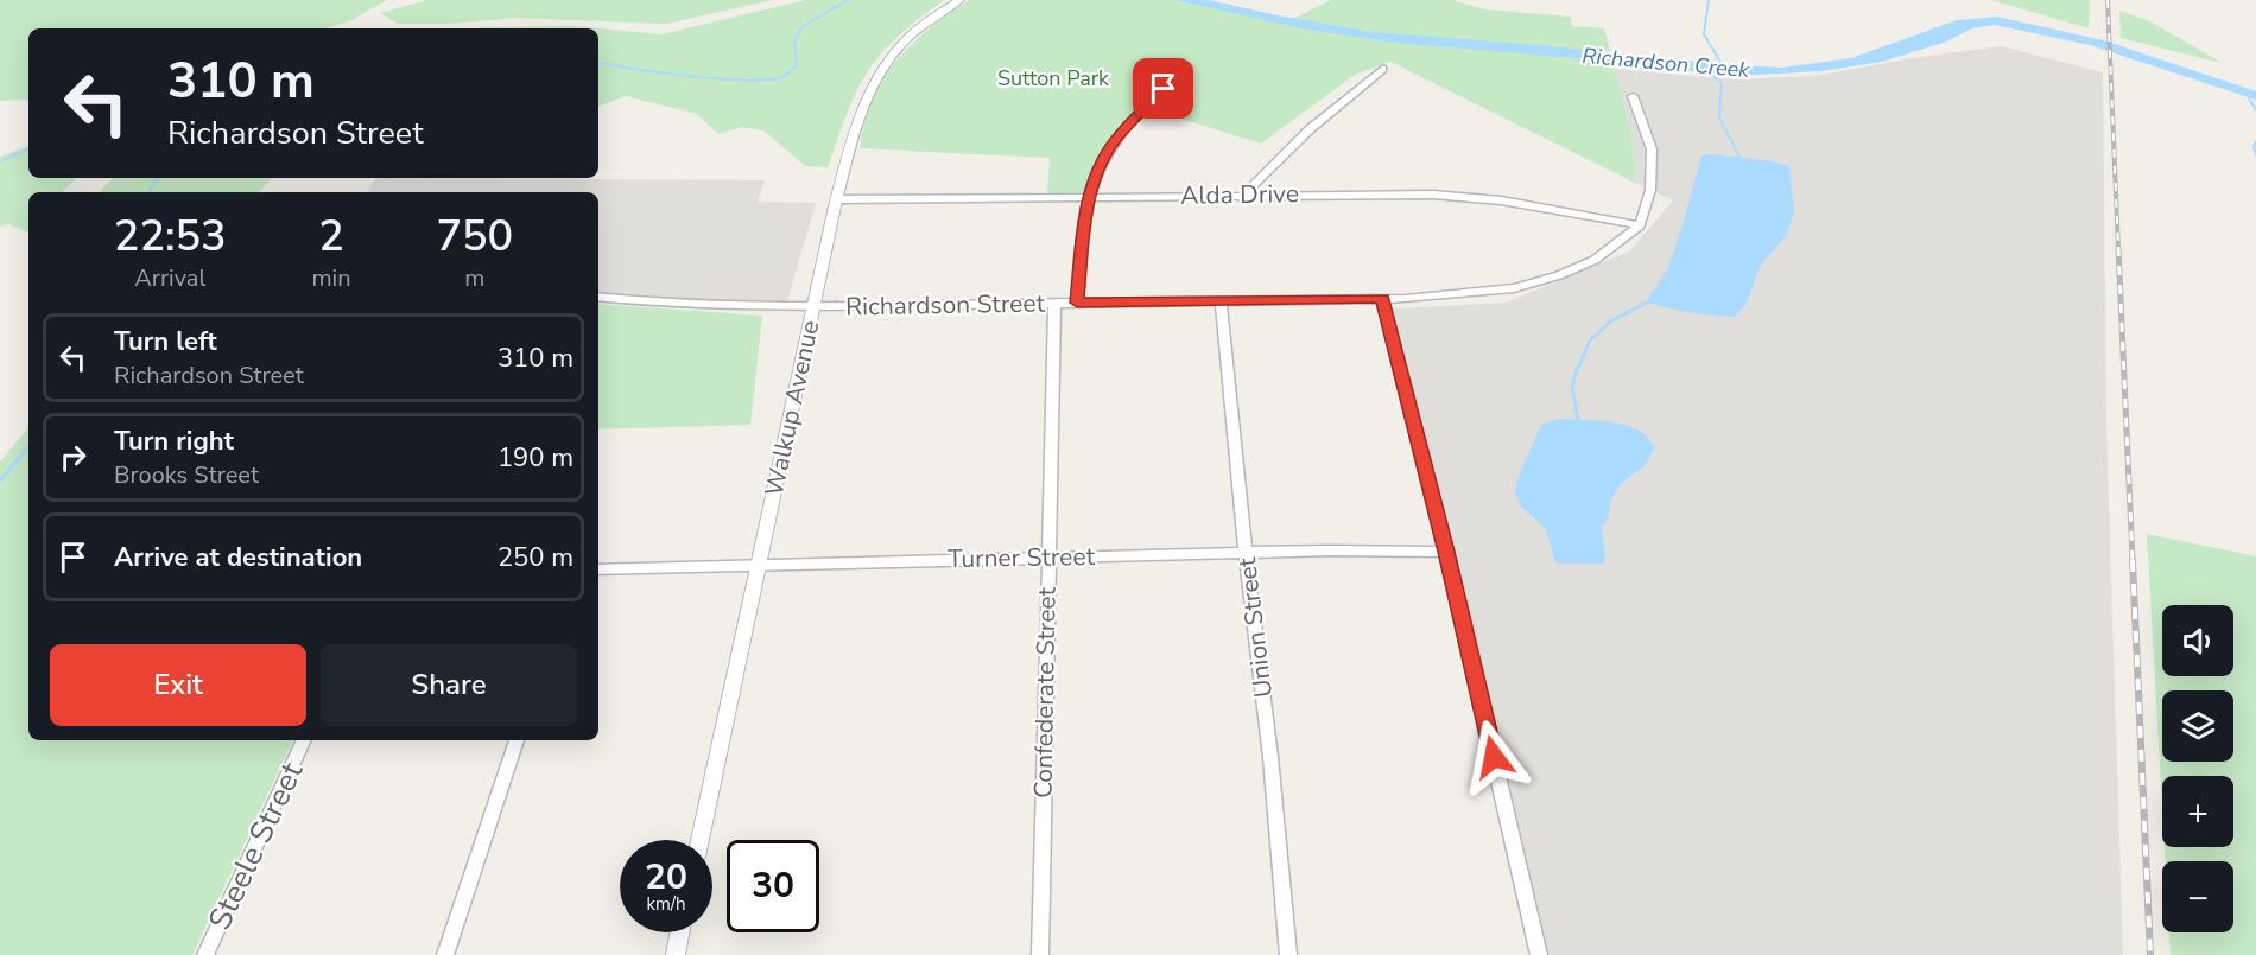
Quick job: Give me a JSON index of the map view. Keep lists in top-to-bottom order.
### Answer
{
  "streets": {
    "street": [
      "Alda Drive",
      "Richardson Street",
      "Walkup Avenue",
      "Turner Street",
      "Union Street",
      "Confederate Street",
      "Steele Street"
    ]
  },
  "crossings": [
    ["Alda Drive", "Richardson Street"],
    ["Alda Drive", "Walkup Avenue"],
    ["Richardson Street", "Walkup Avenue"],
    ["Richardson Street", "Union Street"],
    ["Richardson Street", "Confederate Street"],
    ["Walkup Avenue", "Turner Street"],
    ["Turner Street", "Union Street"],
    ["Turner Street", "Confederate Street"]
  ],
  "water": ["Richardson Creek"],
  "parks": ["Sutton Park"],
  "page": {
    "turn": ["310 m", "Richardson Street"],
    "eta": [
      "22:53",
      "Arrival",
      "2",
      "min",
      "750",
      "m"
    ],
    "list": [
      {
        "name": "Turn left",
        "note": "Richardson Street",
        "value": "310 m"
      },
      {
        "name": "Turn right",
        "note": "Brooks Street",
        "value": "190 m"
      },
      {
        "name": "Arrive at destination",
        "value": "250 m"
      }
    ],
    "map_buttons": ["+", "−"],
    "buttons": ["Exit", "Share"],
    "speed": "20 km/h",
    "limit": "30"
  }
}
